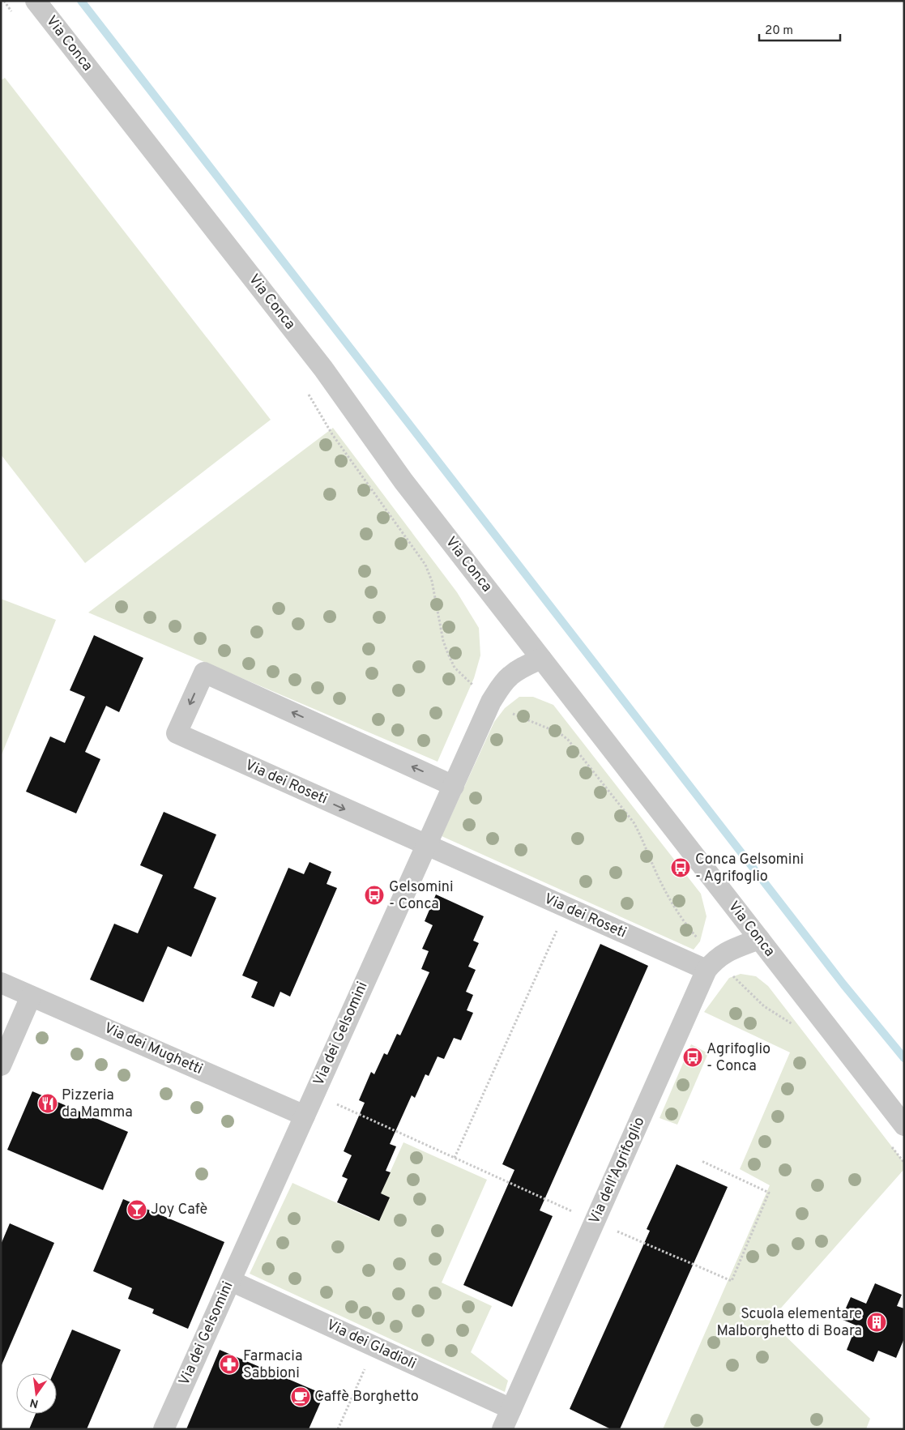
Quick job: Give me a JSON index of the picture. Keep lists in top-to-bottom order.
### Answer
{
  "streets": {
    "street": [
      "Via Conca",
      "Via dei Roseti",
      "Via dei Gelsomini",
      "Via dei Mughetti",
      "Via dell'Agrifoglio",
      "Via dei Gladioli"
    ]
  },
  "crossings": [
    ["Via Conca", "Via dei Gelsomini"],
    ["Via dei Roseti", "Via dei Gelsomini"],
    ["Via dei Roseti", "Via dell'Agrifoglio"],
    ["Via dei Gelsomini", "Via dei Mughetti"],
    ["Via dei Gelsomini", "Via dei Gladioli"],
    ["Via dell'Agrifoglio", "Via dei Gladioli"]
  ],
  "places": {
    "bus stop": ["Conca Gelsomini - Agrifoglio", "Gelsomini - Conca", "Agrifoglio - Conca"],
    "restaurant": ["Pizzeria da Mamma"],
    "bar": ["Joy Cafè"],
    "building": ["Scuola elementare Malborghetto di Boara"],
    "pharmacy": ["Farmacia Sabbioni"],
    "cafe": ["Caffè Borghetto"]
  },
  "scale_bar": "20 m",
  "north": "bottom"
}
